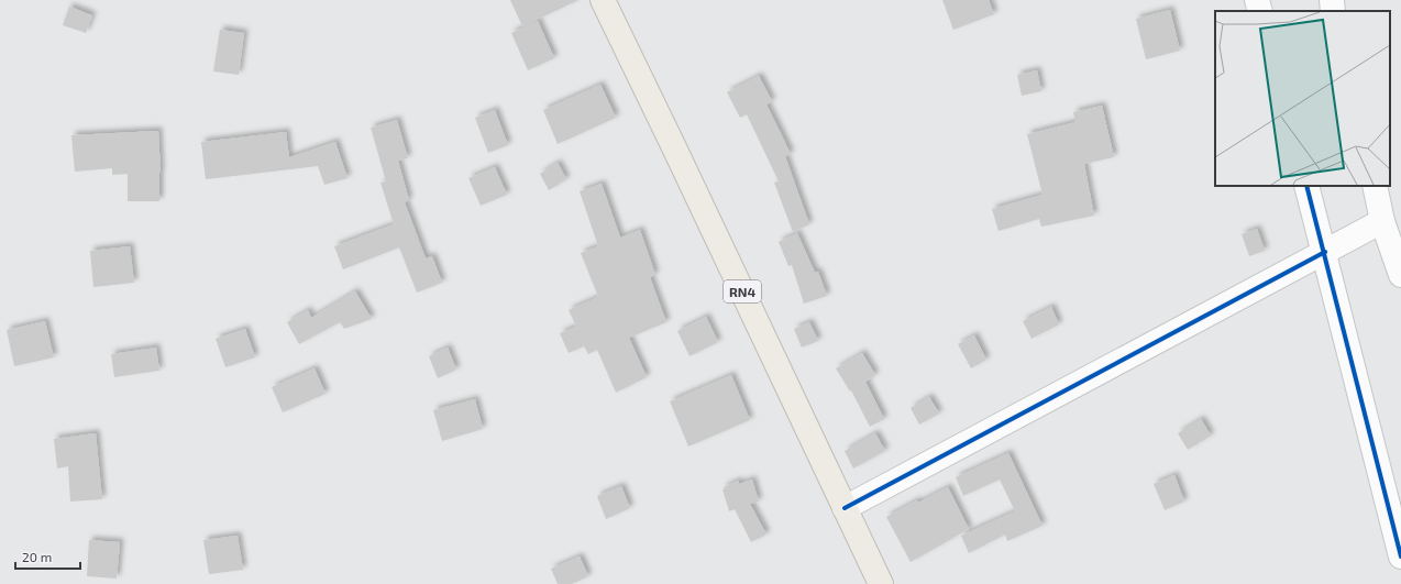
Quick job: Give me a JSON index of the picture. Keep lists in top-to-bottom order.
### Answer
{
  "streets": {
    "highway": ["RN4"]
  },
  "scale_bar": "20 m"
}
